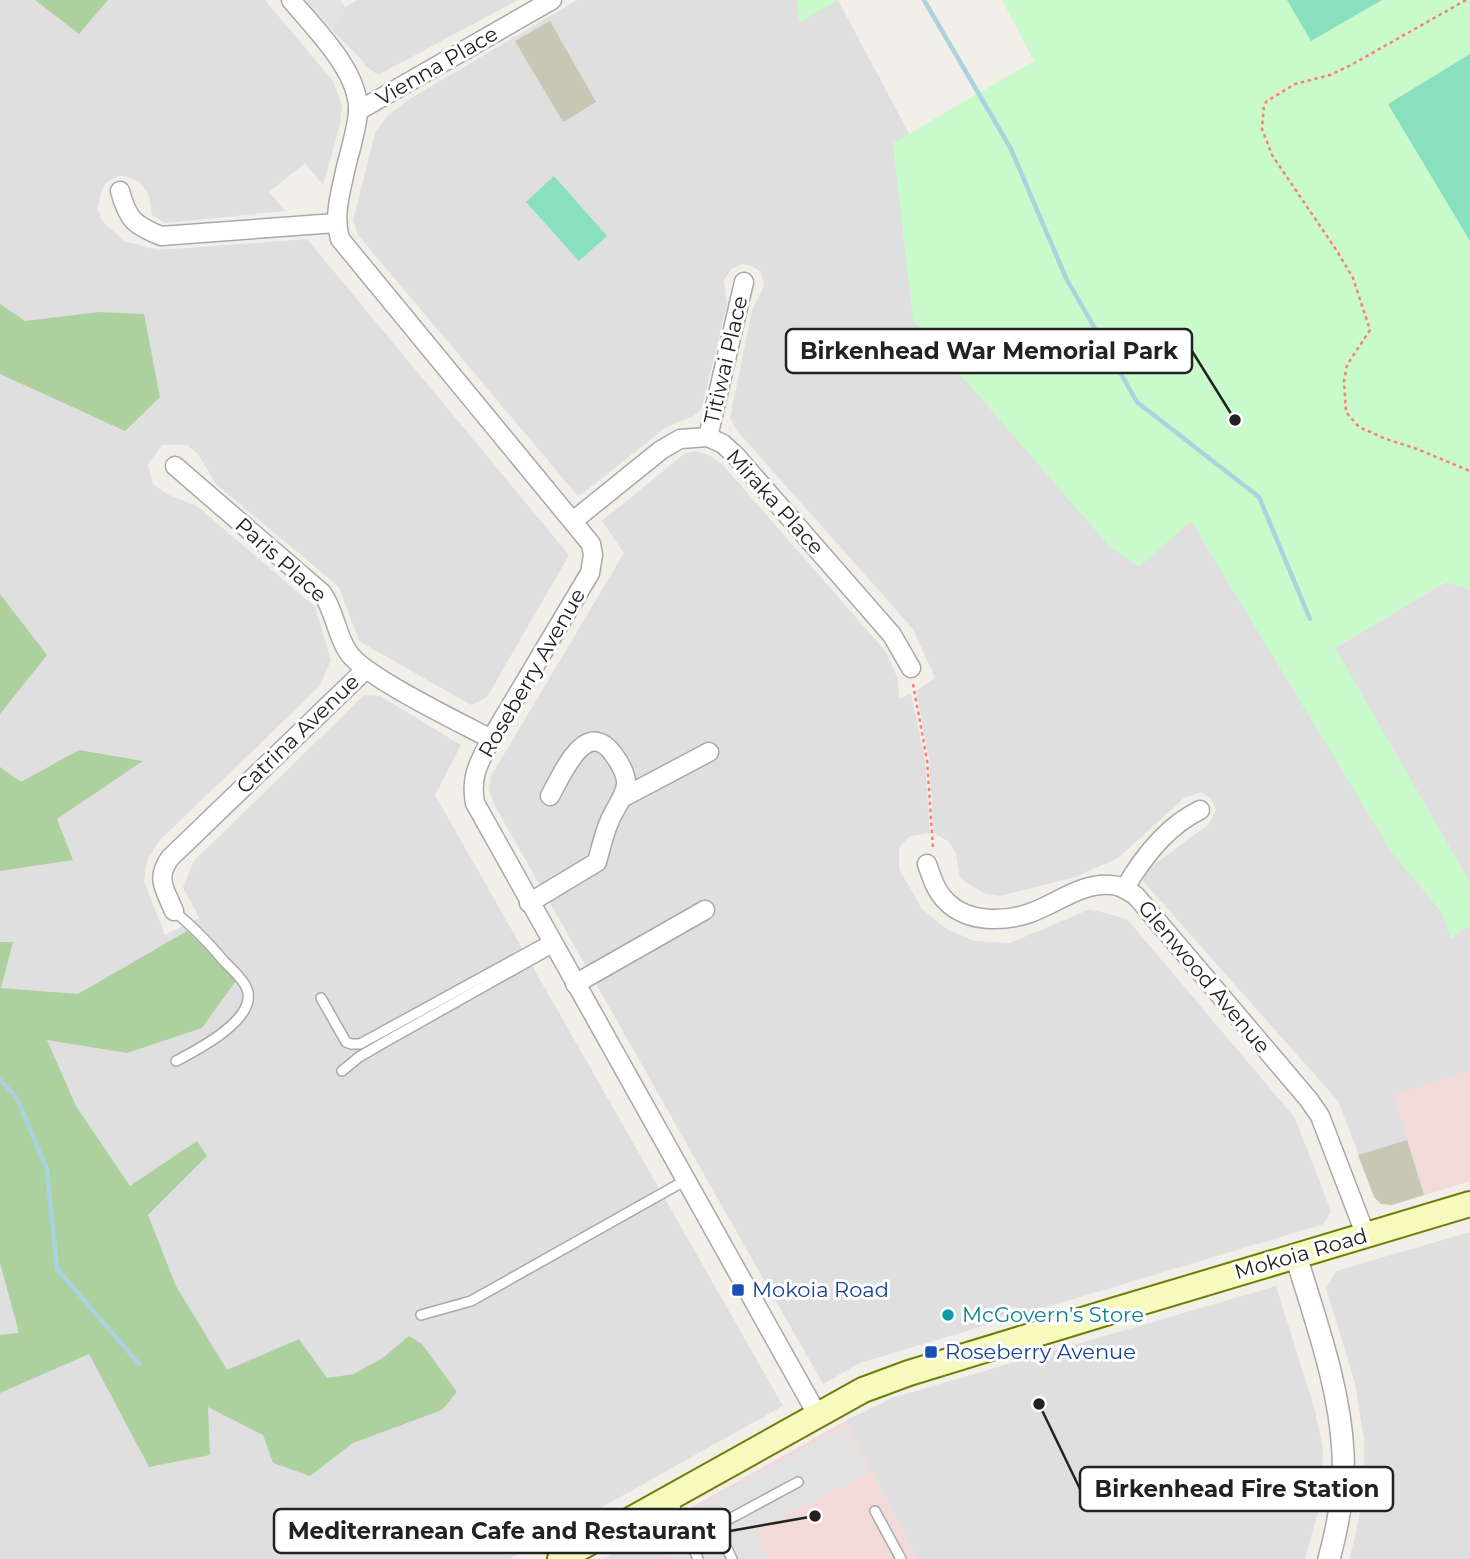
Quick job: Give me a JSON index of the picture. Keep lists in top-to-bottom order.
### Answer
{
  "streets": {
    "main road": ["Mokoia Road"],
    "street": [
      "Vienna Place",
      "Titiwai Place",
      "Miraka Place",
      "Paris Place",
      "Roseberry Avenue",
      "Catrina Avenue",
      "Glenwood Avenue"
    ]
  },
  "crossings": [
    ["Titiwai Place", "Miraka Place"],
    ["Miraka Place", "Roseberry Avenue"],
    ["Paris Place", "Catrina Avenue"],
    ["Roseberry Avenue", "Catrina Avenue"],
    ["Roseberry Avenue", "Mokoia Road"],
    ["Glenwood Avenue", "Mokoia Road"]
  ],
  "places": {
    "other": [
      "Birkenhead War Memorial Park",
      "McGovern’s Store",
      "Birkenhead Fire Station",
      "Mediterranean Cafe and Restaurant"
    ],
    "transit": ["Mokoia Road", "Roseberry Avenue"]
  }
}
